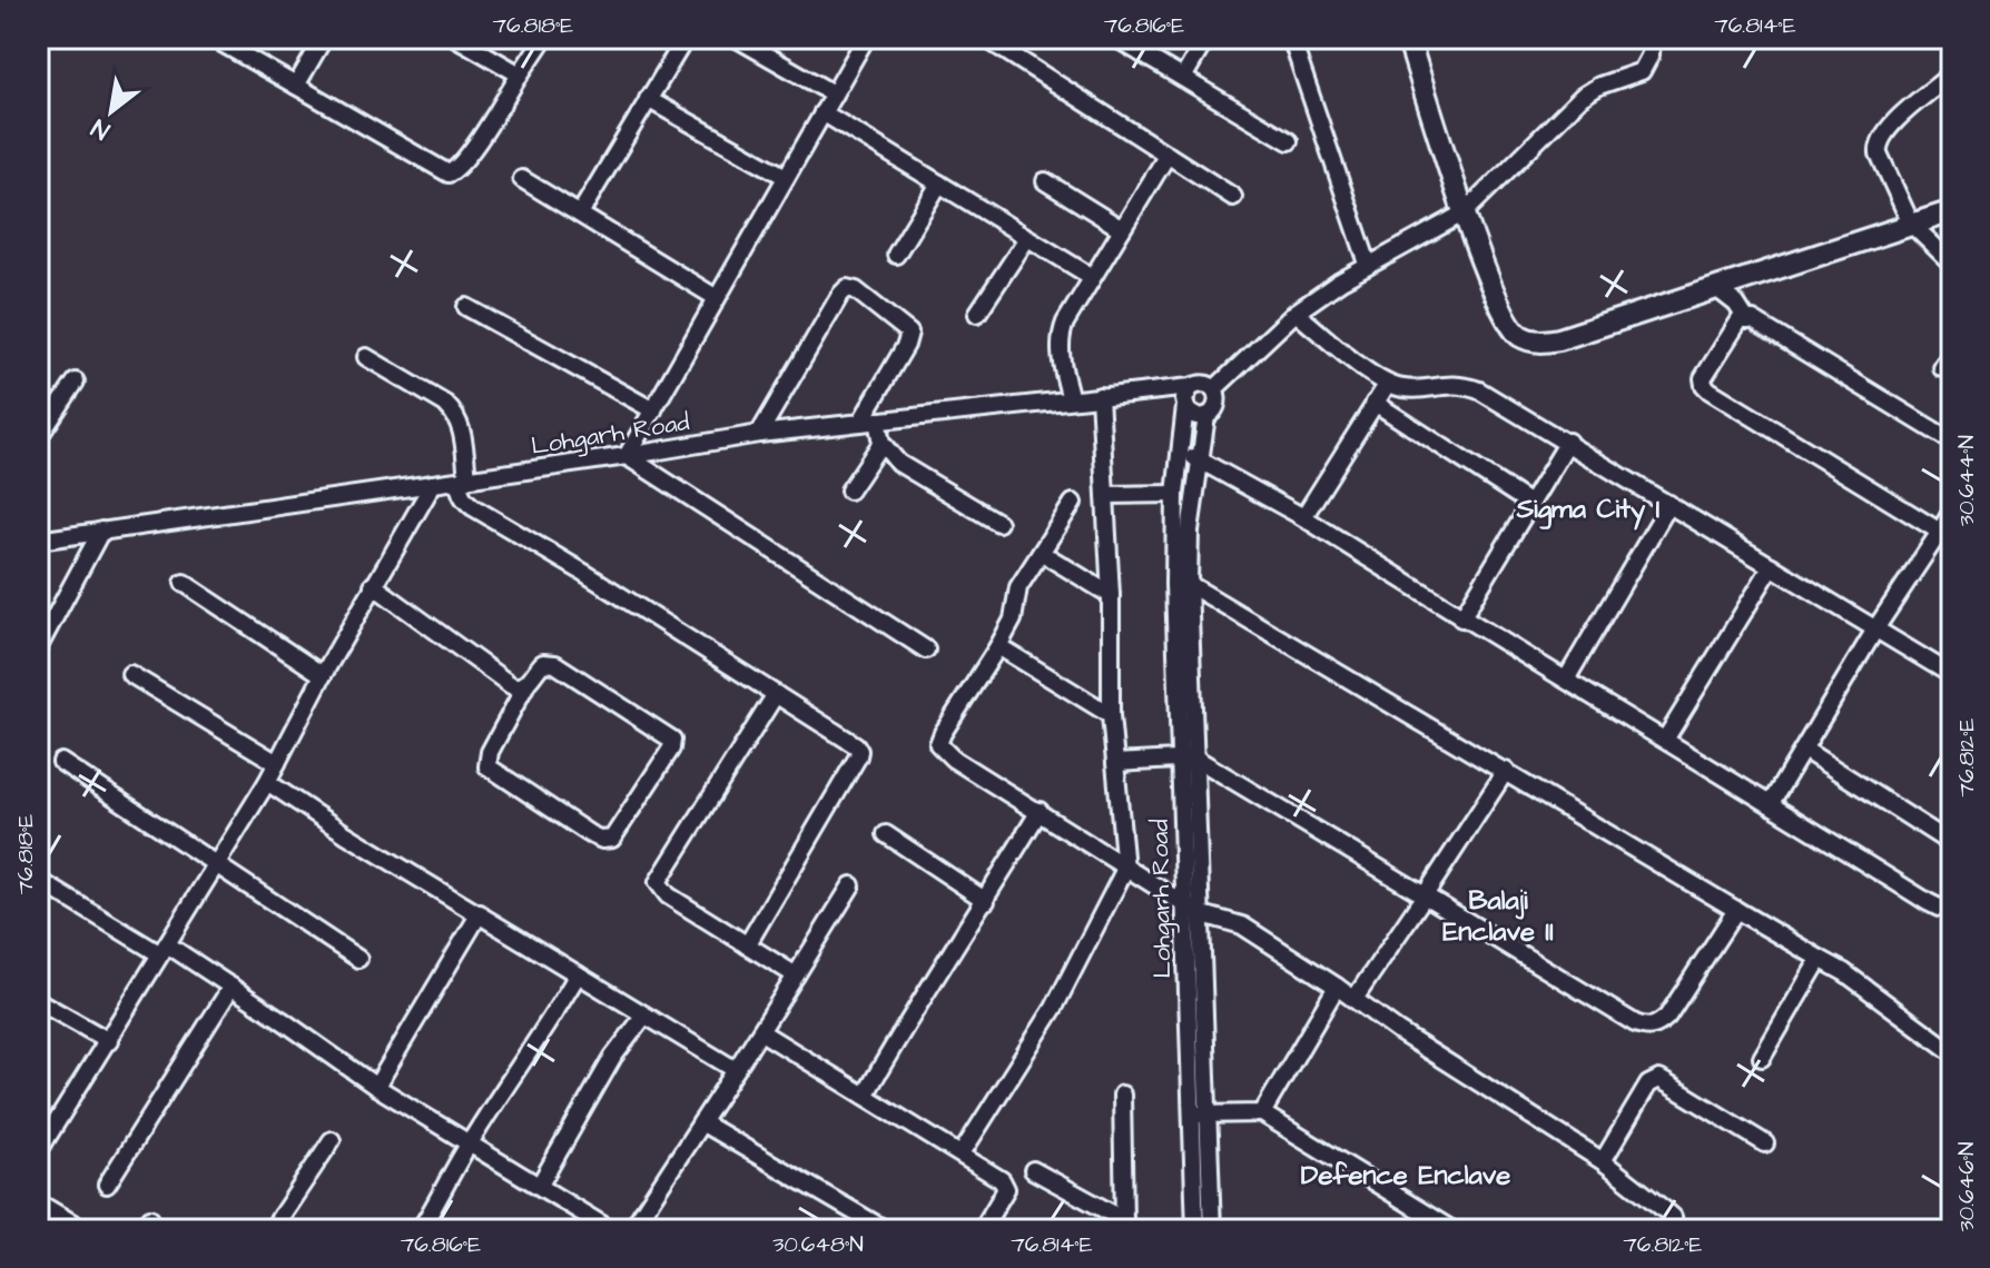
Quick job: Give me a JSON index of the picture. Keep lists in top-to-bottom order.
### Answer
{
  "streets": {
    "street": ["Lohgarh Road"]
  },
  "districts": ["Sigma City I", "Balaji Enclave II", "Defence Enclave"],
  "north": "bottom left",
  "coordinates": [
    "76.818°E",
    "76.816°E",
    "76.814°E",
    "30.644°N",
    "76.812°E",
    "30.646°N",
    "30.648°N"
  ]
}
